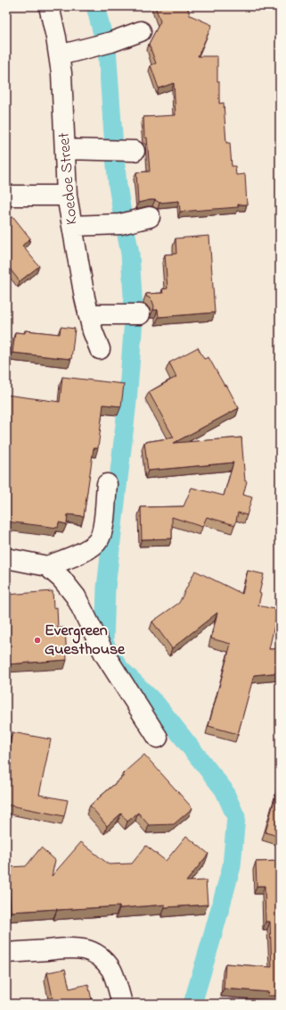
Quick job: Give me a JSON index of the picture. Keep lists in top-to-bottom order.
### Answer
{
  "streets": {
    "street": ["Koedoe Street"]
  },
  "places": ["Evergreen Guesthouse"]
}
